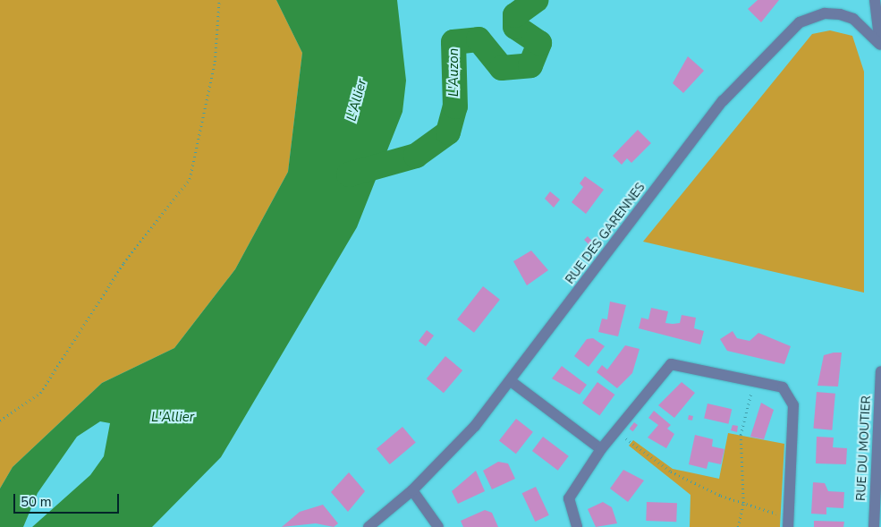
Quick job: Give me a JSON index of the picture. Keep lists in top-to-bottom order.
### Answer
{
  "streets": {
    "street": ["RUE DES GARENNES", "RUE DU MOUTIER"]
  },
  "water": ["L'Auzon", "L'Allier"],
  "scale_bar": "50 m"
}
